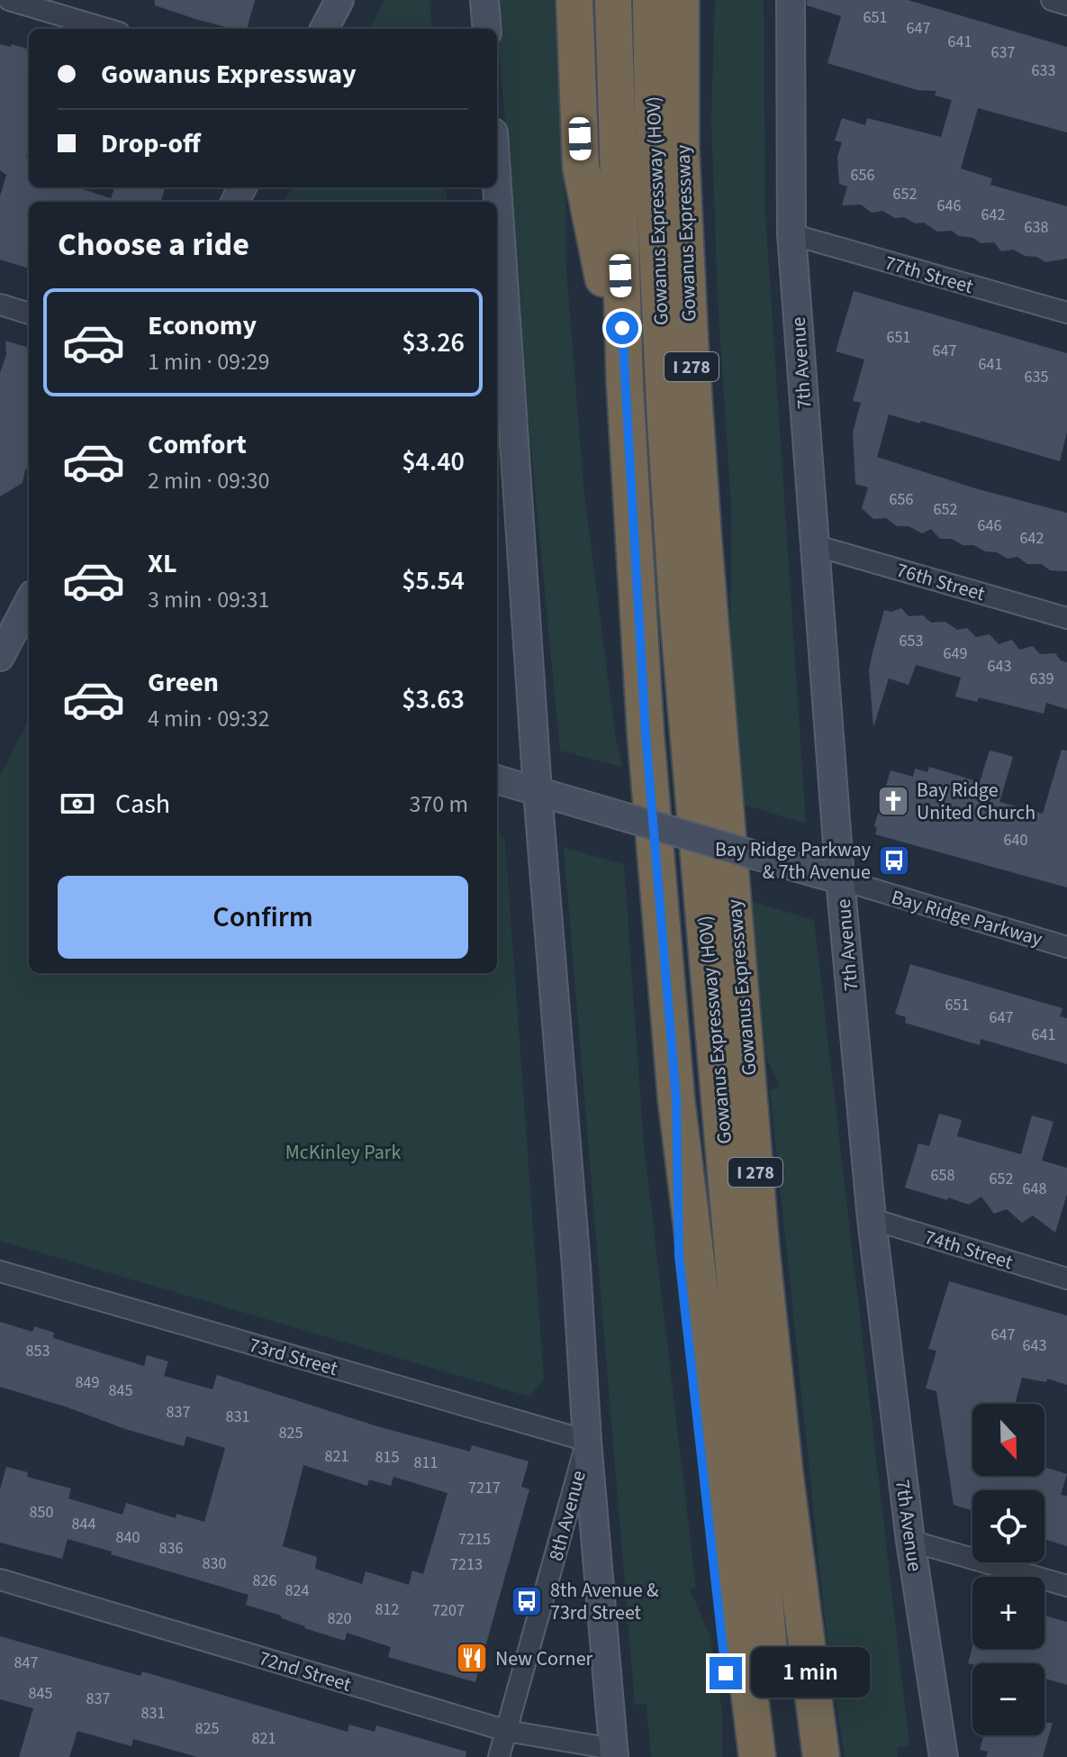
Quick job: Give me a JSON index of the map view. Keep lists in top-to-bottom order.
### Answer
{
  "streets": {
    "highway": ["Gowanus Expressway (HOV)", "Gowanus Expressway", "I 278"],
    "main road": ["7th Avenue", "Bay Ridge Parkway"],
    "street": [
      "77th Street",
      "76th Street",
      "74th Street",
      "73rd Street",
      "8th Avenue",
      "72nd Street"
    ]
  },
  "crossings": [
    ["77th Street", "7th Avenue"],
    ["7th Avenue", "76th Street"],
    ["7th Avenue", "Bay Ridge Parkway"],
    ["7th Avenue", "74th Street"],
    ["73rd Street", "8th Avenue"],
    ["8th Avenue", "72nd Street"]
  ],
  "parks": ["McKinley Park"],
  "places": {
    "church": ["Bay Ridge United Church"],
    "bus stop": ["Bay Ridge Parkway & 7th Avenue", "8th Avenue & 73rd Street"],
    "restaurant": ["New Corner"]
  },
  "house_numbers": [
    "651",
    "647",
    "641",
    "637",
    "633",
    "656",
    "652",
    "646",
    "642",
    "638",
    "651",
    "647",
    "641",
    "635",
    "656",
    "652",
    "646",
    "642",
    "653",
    "649",
    "643",
    "639",
    "640",
    "651",
    "647",
    "641",
    "658",
    "652",
    "648",
    "647",
    "643",
    "853",
    "849",
    "845",
    "837",
    "831",
    "825",
    "821",
    "815",
    "811",
    "7217",
    "850",
    "844",
    "840",
    "7215",
    "836",
    "830",
    "7213",
    "826",
    "824",
    "812",
    "7207",
    "820",
    "847",
    "845",
    "837",
    "831",
    "825",
    "821"
  ],
  "north": "bottom",
  "page": {
    "banner": ["Gowanus Expressway", "Drop-off"],
    "heading": "Choose a ride",
    "list": [
      {
        "name": "Economy",
        "note": "1 min · 09:29",
        "value": "$3.26"
      },
      {
        "name": "Comfort",
        "note": "2 min · 09:30",
        "value": "$4.40"
      },
      {
        "name": "XL",
        "note": "3 min · 09:31",
        "value": "$5.54"
      },
      {
        "name": "Green",
        "note": "4 min · 09:32",
        "value": "$3.63"
      }
    ],
    "pay": ["Cash", "370 m"],
    "buttons": "Confirm",
    "map_buttons": ["+", "−"],
    "bubble": "1 min"
  }
}
